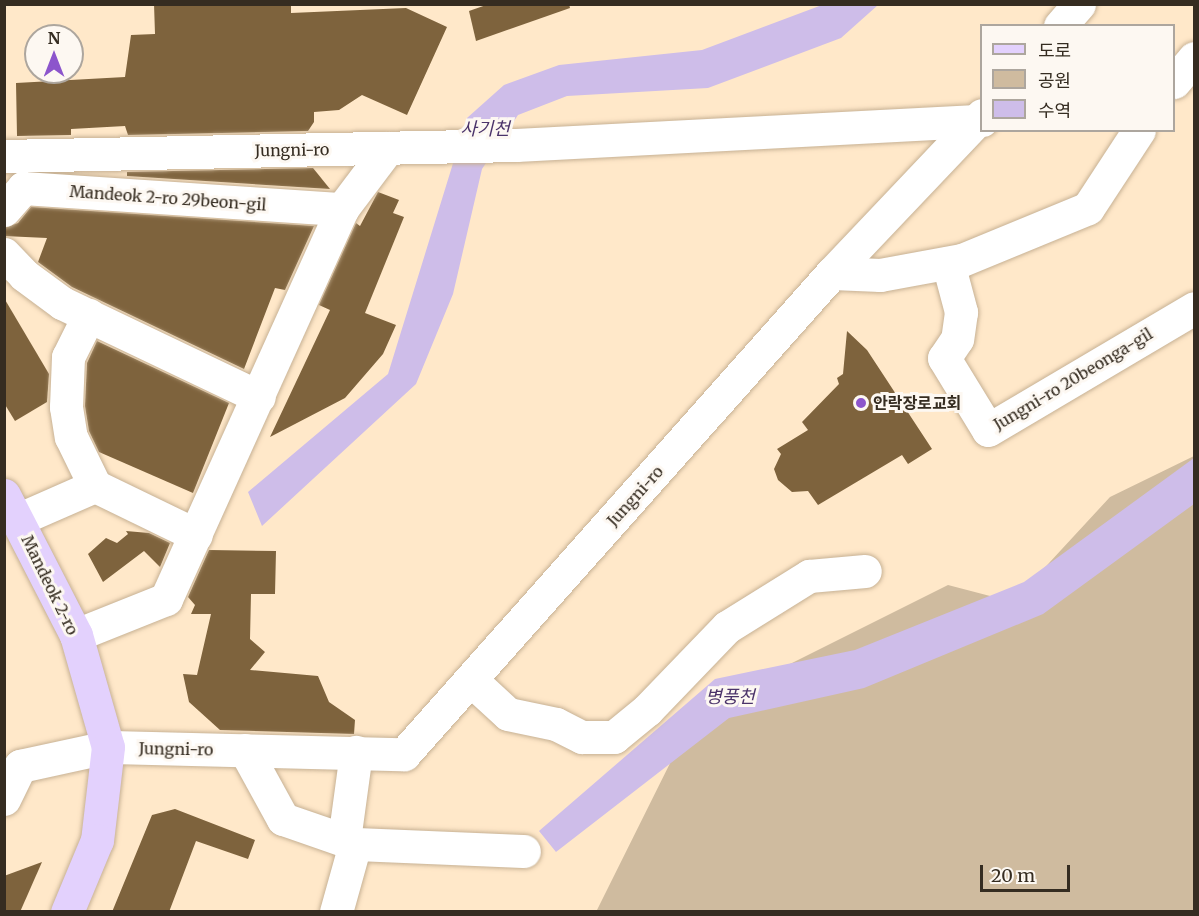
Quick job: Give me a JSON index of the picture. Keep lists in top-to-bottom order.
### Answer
{
  "streets": {
    "main road": ["Mandeok 2-ro"],
    "street": ["Jungni-ro", "Mandeok 2-ro 29beon-gil", "Jungni-ro 20beonga-gil"]
  },
  "crossings": [
    ["Jungni-ro", "Mandeok 2-ro"]
  ],
  "water": ["사기천", "병풍천"],
  "places": ["안락장로교회"],
  "legend": ["도로", "공원", "수역"],
  "scale_bar": "20 m",
  "north": "top"
}
